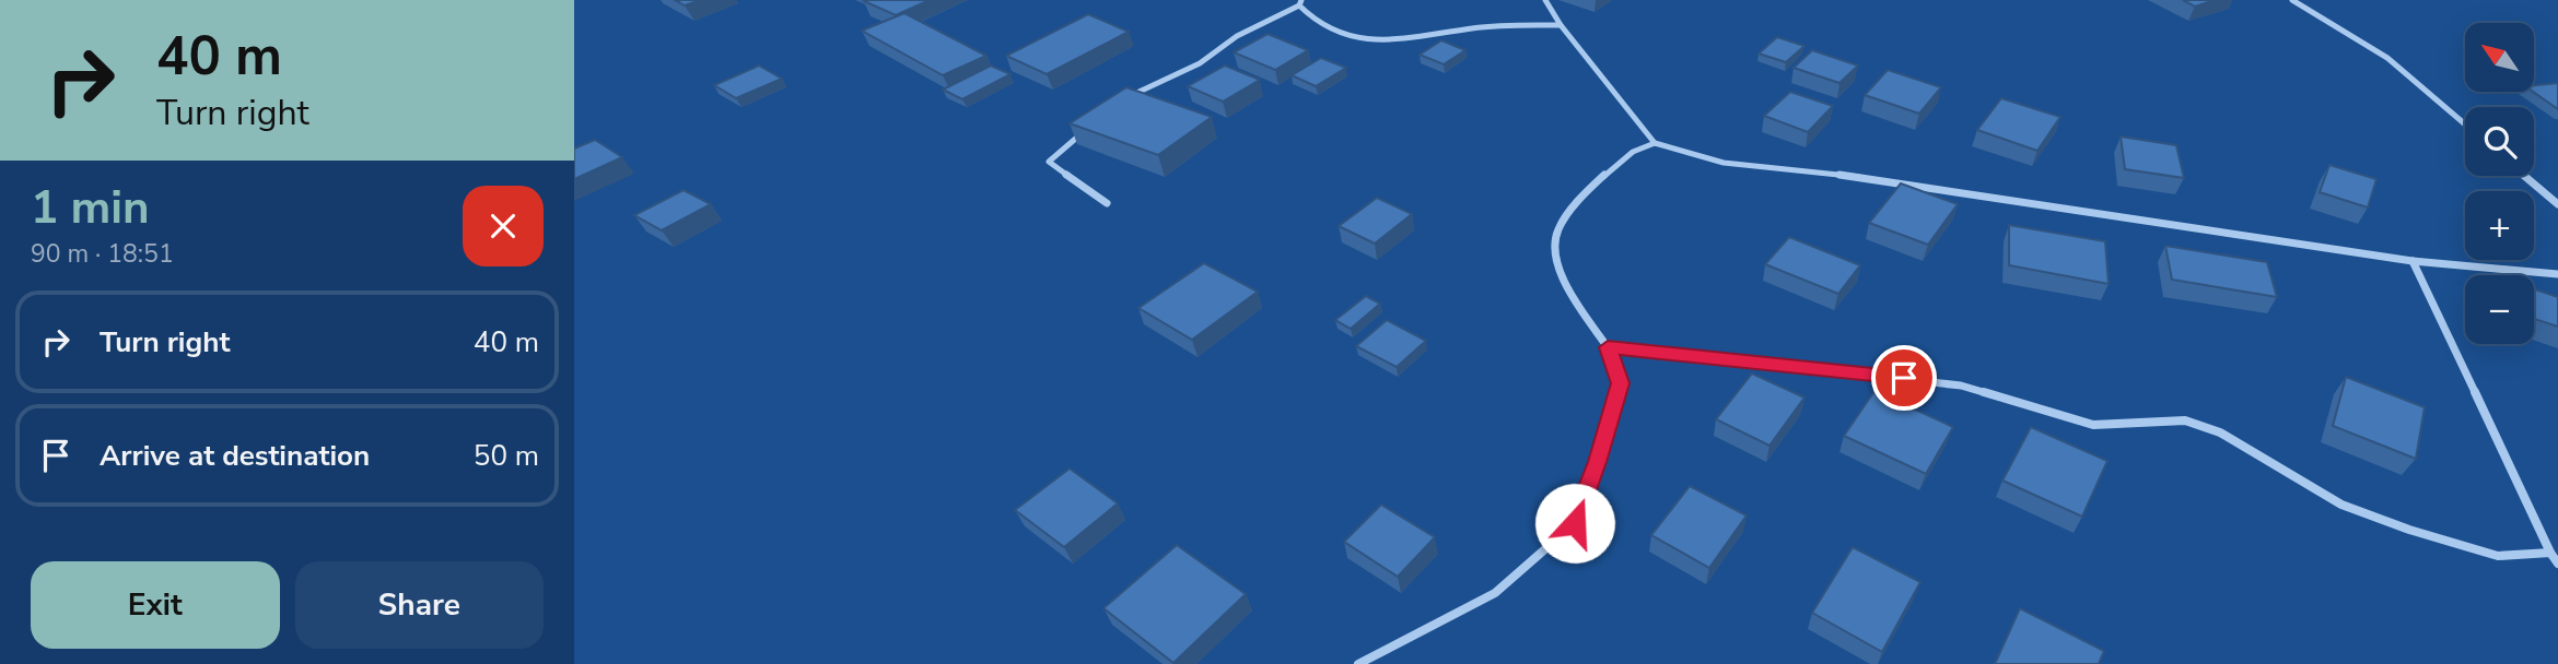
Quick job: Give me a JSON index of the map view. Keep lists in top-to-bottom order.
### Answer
{
  "north": "top left",
  "page": {
    "turn": ["40 m", "Turn right"],
    "map_buttons": ["+", "−"],
    "heading": ["1 min", "90 m · 18:51"],
    "list": [
      {
        "name": "Turn right",
        "value": "40 m"
      },
      {
        "name": "Arrive at destination",
        "value": "50 m"
      }
    ],
    "buttons": ["Exit", "Share"]
  }
}
